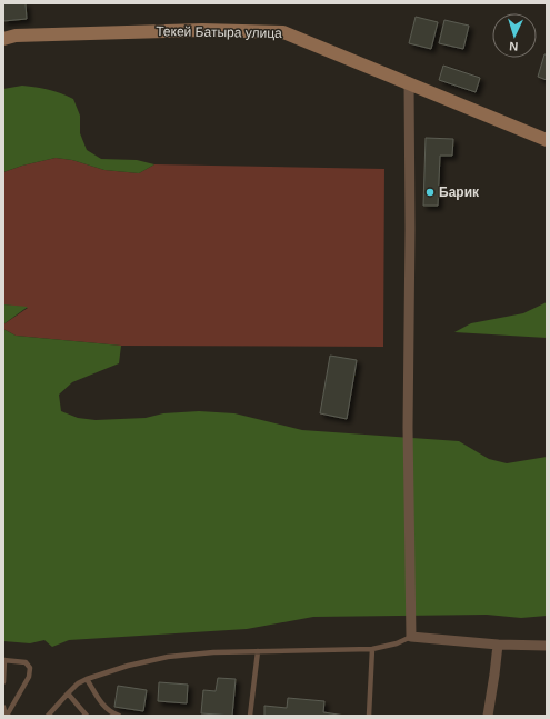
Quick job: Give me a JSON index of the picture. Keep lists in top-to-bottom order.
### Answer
{
  "streets": {
    "street": ["Текей Батыра улица"]
  },
  "places": ["Барик"],
  "north": "bottom"
}
